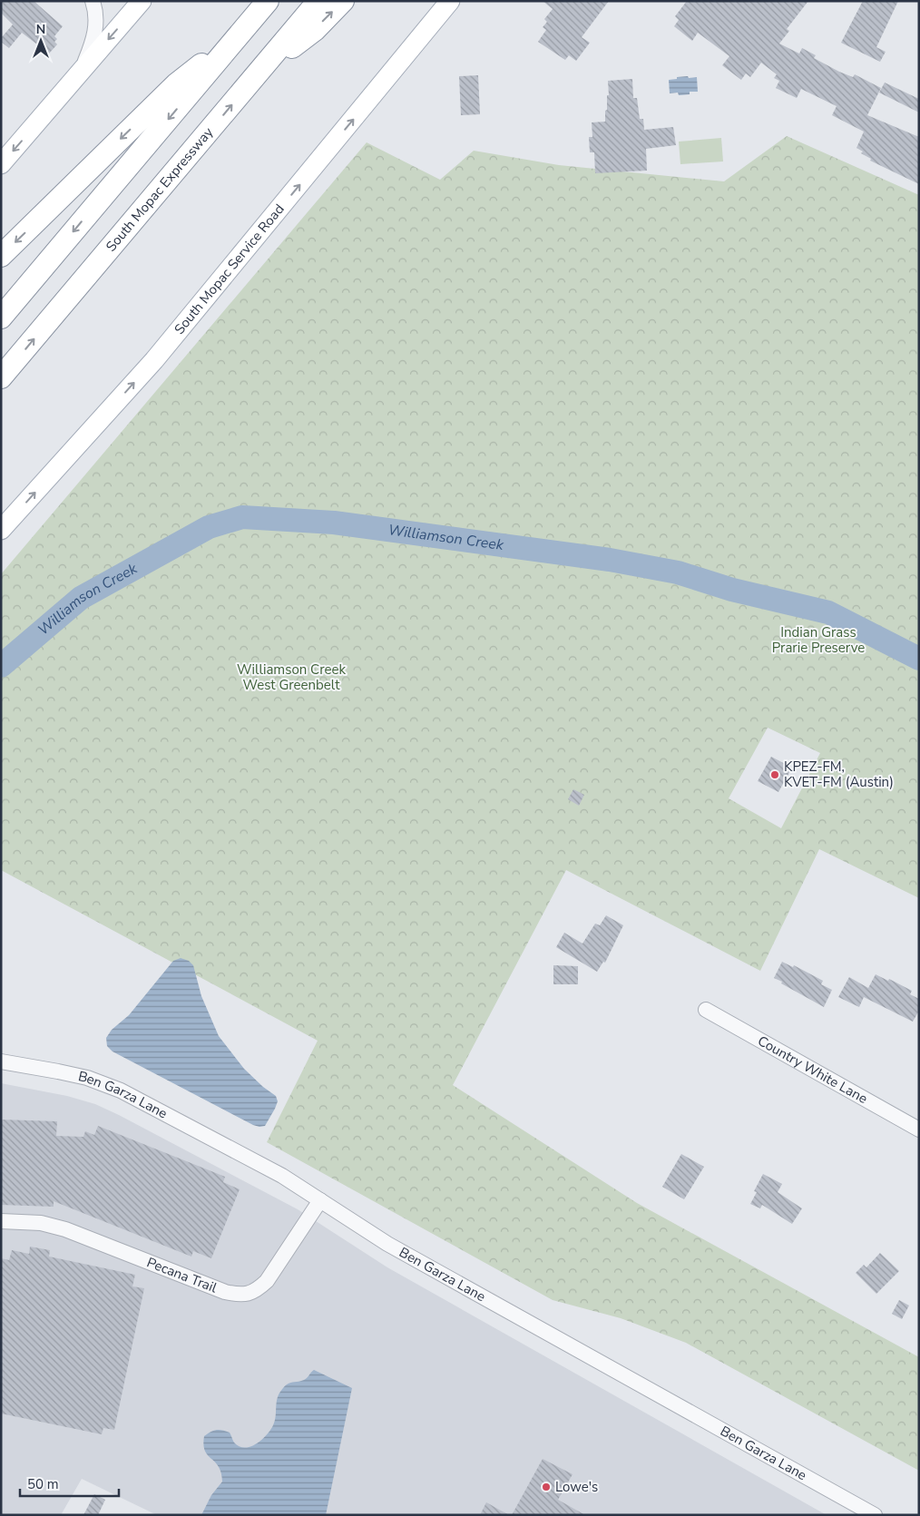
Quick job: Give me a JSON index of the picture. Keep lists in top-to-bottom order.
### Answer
{
  "streets": {
    "highway": ["South Mopac Expressway"],
    "main road": ["South Mopac Service Road"],
    "street": ["Country White Lane", "Ben Garza Lane", "Pecana Trail"]
  },
  "crossings": [
    ["Ben Garza Lane", "Pecana Trail"]
  ],
  "one_way": ["South Mopac Service Road"],
  "water": ["Williamson Creek"],
  "parks": ["Indian Grass Prarie Preserve", "Williamson Creek West Greenbelt"],
  "places": ["KPEZ-FM, KVET-FM (Austin)", "Lowe's"],
  "scale_bar": "50 m",
  "north": "top"
}
